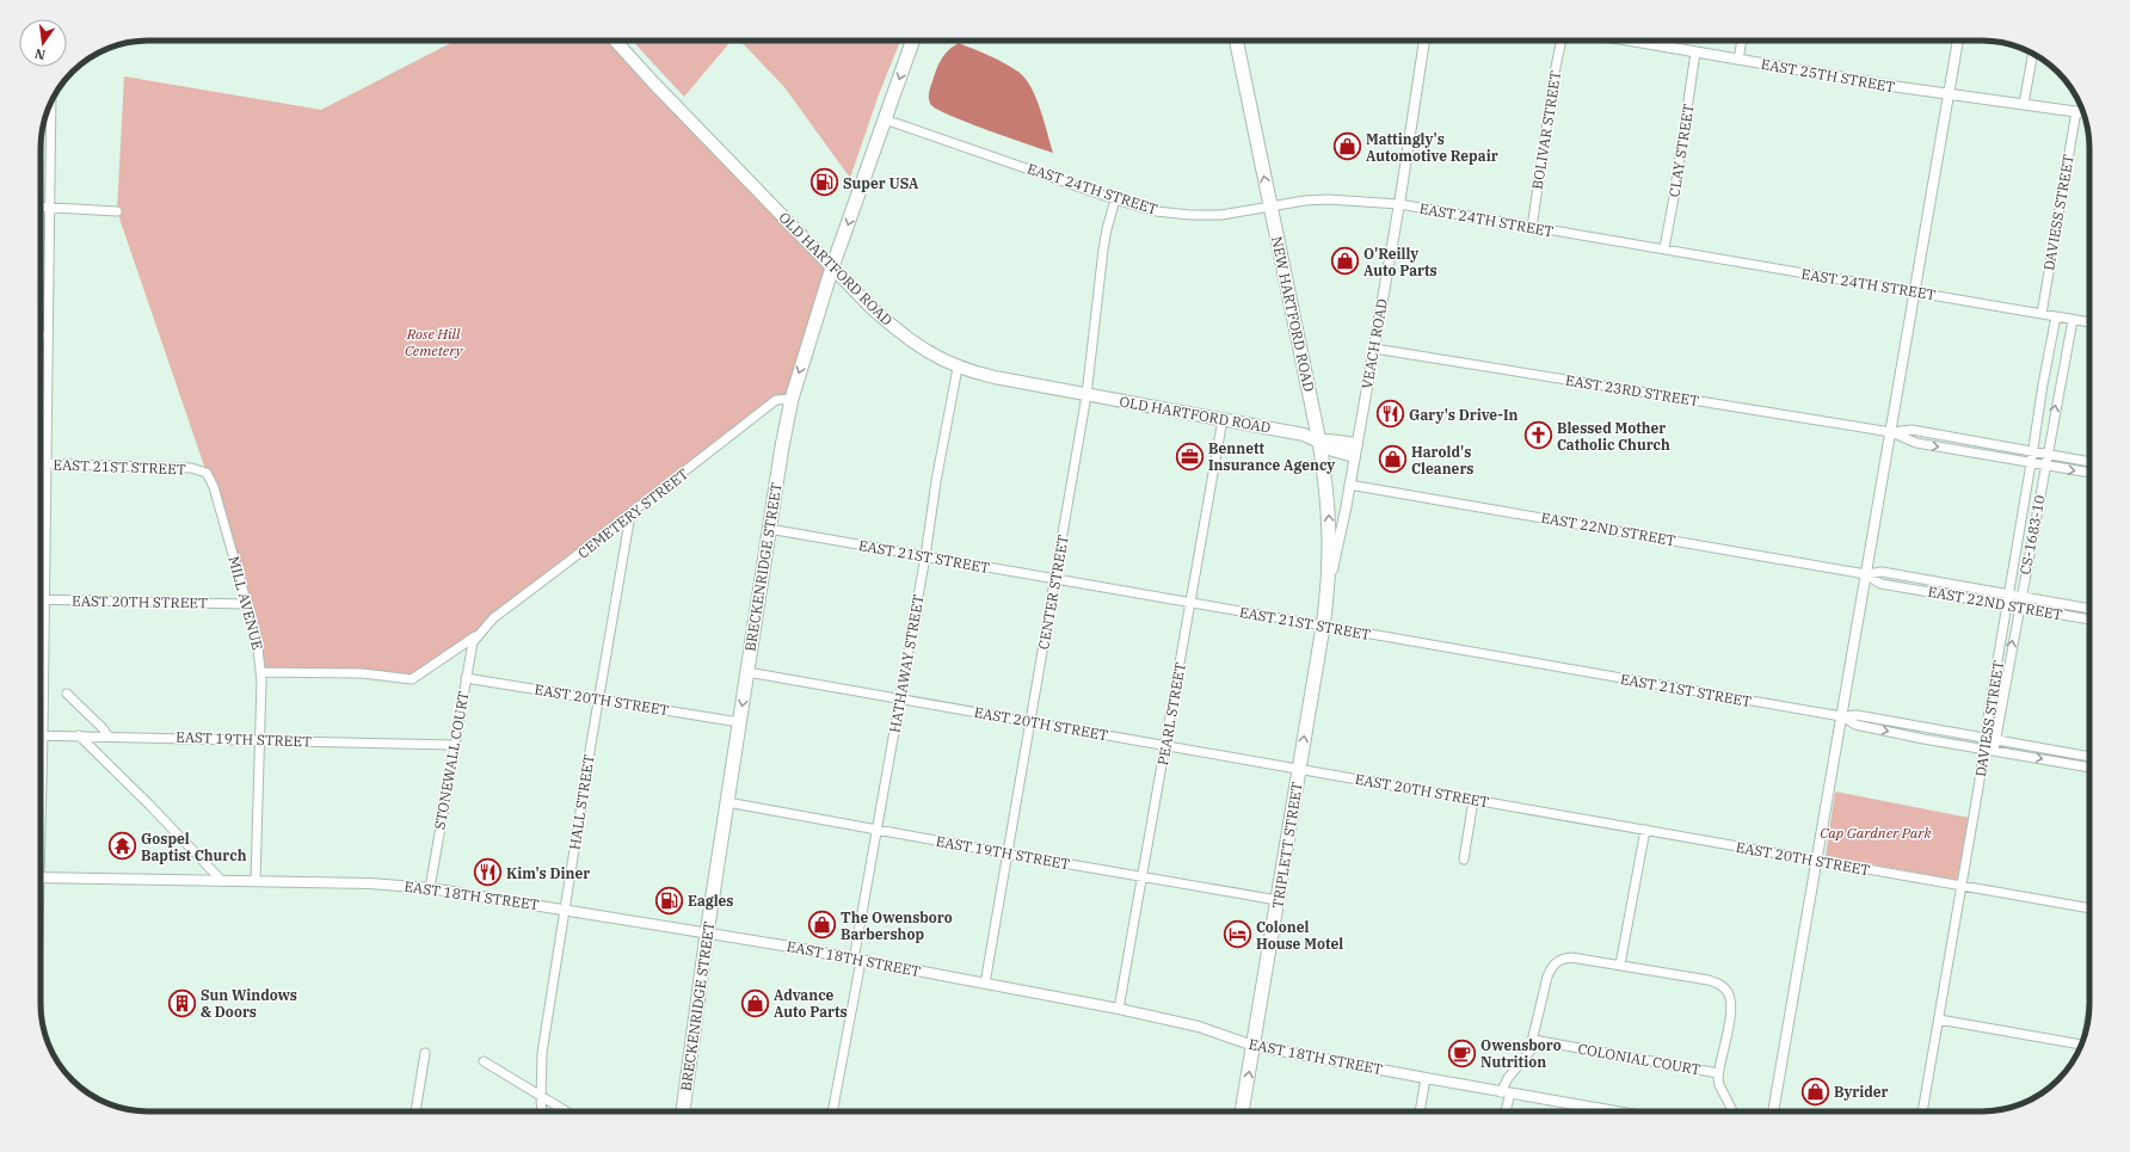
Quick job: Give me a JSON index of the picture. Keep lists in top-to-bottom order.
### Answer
{
  "streets": {
    "main road": [
      "OLD HARTFORD ROAD",
      "NEW HARTFORD ROAD",
      "BRECKENRIDGE STREET",
      "TRIPLETT STREET"
    ],
    "street": [
      "EAST 25TH STREET",
      "BOLIVAR STREET",
      "CLAY STREET",
      "EAST 24TH STREET",
      "DAVIESS STREET",
      "VEACH ROAD",
      "EAST 23RD STREET",
      "EAST 21ST STREET",
      "CEMETERY STREET",
      "EAST 22ND STREET",
      "CS-1683-10",
      "CENTER STREET",
      "EAST 20TH STREET",
      "MILL AVENUE",
      "HATHAWAY STREET",
      "PEARL STREET",
      "EAST 19TH STREET",
      "STONEWALL COURT",
      "HALL STREET",
      "EAST 18TH STREET",
      "COLONIAL COURT"
    ]
  },
  "crossings": [
    ["EAST 25TH STREET", "CLAY STREET"],
    ["EAST 25TH STREET", "DAVIESS STREET"],
    ["BOLIVAR STREET", "EAST 24TH STREET"],
    ["CLAY STREET", "EAST 24TH STREET"],
    ["EAST 24TH STREET", "DAVIESS STREET"],
    ["EAST 24TH STREET", "NEW HARTFORD ROAD"],
    ["EAST 24TH STREET", "VEACH ROAD"],
    ["EAST 24TH STREET", "CS-1683-10"],
    ["EAST 24TH STREET", "BRECKENRIDGE STREET"],
    ["EAST 24TH STREET", "CENTER STREET"],
    ["DAVIESS STREET", "EAST 23RD STREET"],
    ["DAVIESS STREET", "EAST 21ST STREET"],
    ["DAVIESS STREET", "EAST 22ND STREET"],
    ["DAVIESS STREET", "EAST 20TH STREET"],
    ["OLD HARTFORD ROAD", "NEW HARTFORD ROAD"],
    ["OLD HARTFORD ROAD", "VEACH ROAD"],
    ["OLD HARTFORD ROAD", "BRECKENRIDGE STREET"],
    ["OLD HARTFORD ROAD", "CENTER STREET"],
    ["OLD HARTFORD ROAD", "HATHAWAY STREET"],
    ["OLD HARTFORD ROAD", "PEARL STREET"],
    ["NEW HARTFORD ROAD", "VEACH ROAD"],
    ["NEW HARTFORD ROAD", "TRIPLETT STREET"],
    ["VEACH ROAD", "EAST 23RD STREET"],
    ["VEACH ROAD", "EAST 22ND STREET"],
    ["VEACH ROAD", "TRIPLETT STREET"],
    ["EAST 23RD STREET", "CS-1683-10"],
    ["EAST 21ST STREET", "CS-1683-10"],
    ["EAST 21ST STREET", "BRECKENRIDGE STREET"],
    ["EAST 21ST STREET", "CENTER STREET"],
    ["EAST 21ST STREET", "MILL AVENUE"],
    ["EAST 21ST STREET", "HATHAWAY STREET"],
    ["EAST 21ST STREET", "PEARL STREET"],
    ["EAST 21ST STREET", "TRIPLETT STREET"],
    ["CEMETERY STREET", "BRECKENRIDGE STREET"],
    ["CEMETERY STREET", "MILL AVENUE"],
    ["CEMETERY STREET", "STONEWALL COURT"],
    ["CEMETERY STREET", "HALL STREET"],
    ["EAST 22ND STREET", "CS-1683-10"],
    ["BRECKENRIDGE STREET", "EAST 20TH STREET"],
    ["BRECKENRIDGE STREET", "EAST 19TH STREET"],
    ["BRECKENRIDGE STREET", "EAST 18TH STREET"],
    ["CENTER STREET", "EAST 20TH STREET"],
    ["CENTER STREET", "EAST 19TH STREET"],
    ["CENTER STREET", "EAST 18TH STREET"],
    ["EAST 20TH STREET", "MILL AVENUE"],
    ["EAST 20TH STREET", "HATHAWAY STREET"],
    ["EAST 20TH STREET", "PEARL STREET"],
    ["EAST 20TH STREET", "STONEWALL COURT"],
    ["EAST 20TH STREET", "HALL STREET"],
    ["EAST 20TH STREET", "TRIPLETT STREET"],
    ["MILL AVENUE", "EAST 19TH STREET"],
    ["MILL AVENUE", "EAST 18TH STREET"],
    ["HATHAWAY STREET", "EAST 19TH STREET"],
    ["HATHAWAY STREET", "EAST 18TH STREET"],
    ["PEARL STREET", "EAST 19TH STREET"],
    ["PEARL STREET", "EAST 18TH STREET"],
    ["EAST 19TH STREET", "STONEWALL COURT"],
    ["EAST 19TH STREET", "TRIPLETT STREET"],
    ["STONEWALL COURT", "EAST 18TH STREET"],
    ["HALL STREET", "EAST 18TH STREET"],
    ["TRIPLETT STREET", "EAST 18TH STREET"],
    ["EAST 18TH STREET", "COLONIAL COURT"]
  ],
  "one_way": [
    "NEW HARTFORD ROAD",
    "CS-1683-10",
    "BRECKENRIDGE STREET",
    "TRIPLETT STREET"
  ],
  "parks": ["Rose Hill Cemetery", "Cap Gardner Park"],
  "places": {
    "shop": [
      "Mattingly's Automotive Repair",
      "O'Reilly Auto Parts",
      "Harold's Cleaners",
      "The Owensboro Barbershop",
      "Advance Auto Parts",
      "Byrider"
    ],
    "fuel station": ["Super USA", "Eagles"],
    "restaurant": ["Gary's Drive-In", "Kim's Diner"],
    "church": ["Blessed Mother Catholic Church"],
    "office": ["Bennett Insurance Agency"],
    "temple": ["Gospel Baptist Church"],
    "hotel": ["Colonel House Motel"],
    "building": ["Sun Windows & Doors"],
    "cafe": ["Owensboro Nutrition"]
  },
  "north": "bottom"
}
